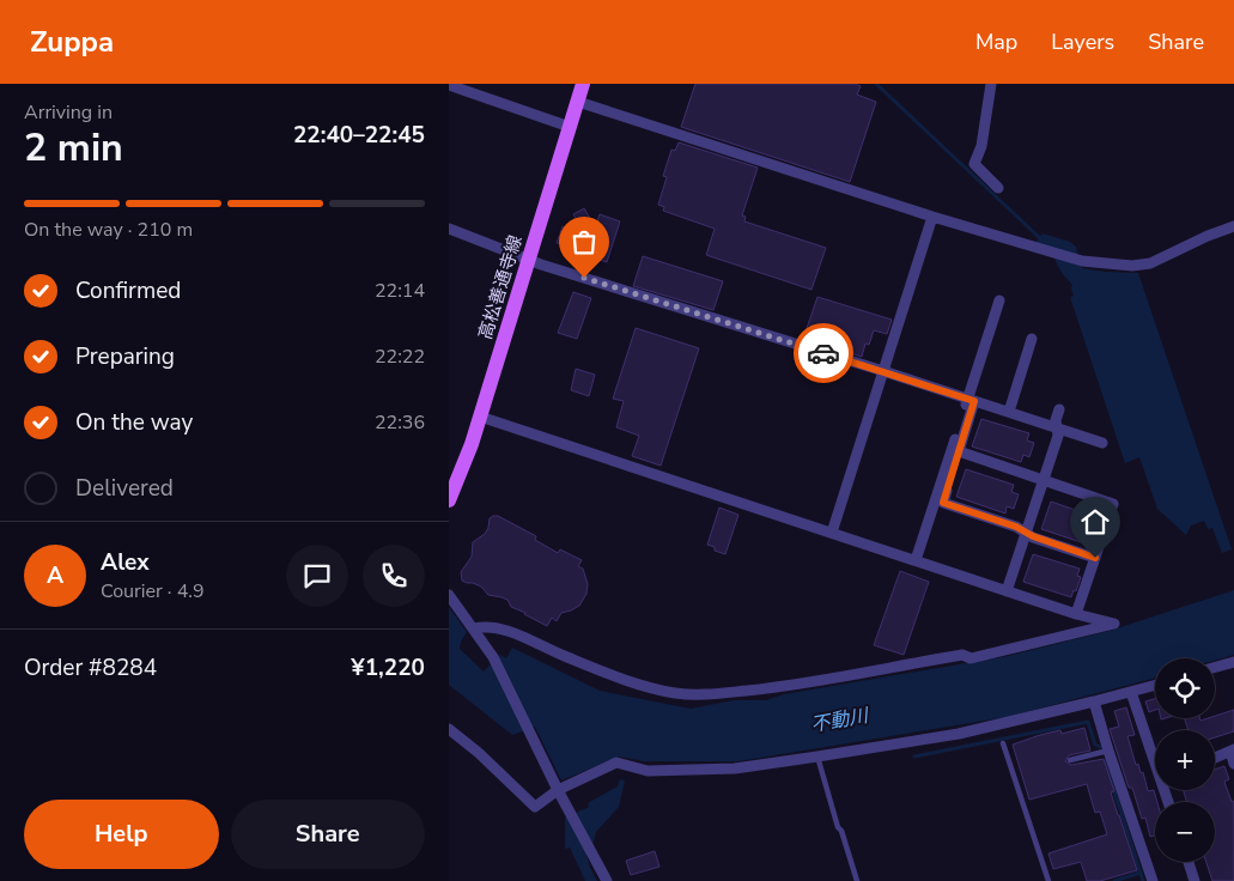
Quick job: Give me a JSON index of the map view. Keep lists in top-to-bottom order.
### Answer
{
  "streets": {
    "main road": ["高松善通寺線"]
  },
  "water": ["不動川"],
  "page": {
    "header": "Zuppa",
    "nav": ["Map", "Layers", "Share"],
    "heading": ["2 min", "Arriving in", "22:40–22:45"],
    "panel": [
      "Alex",
      "Courier · 4.9",
      "Order #8284",
      "¥1,220"
    ],
    "bar": "On the way · 210 m",
    "list": [
      ["Confirmed", "22:14"],
      ["Preparing", "22:22"],
      ["On the way", "22:36"],
      "Delivered"
    ],
    "round": "A",
    "map_buttons": ["+", "−"],
    "buttons": ["Help", "Share"]
  }
}
